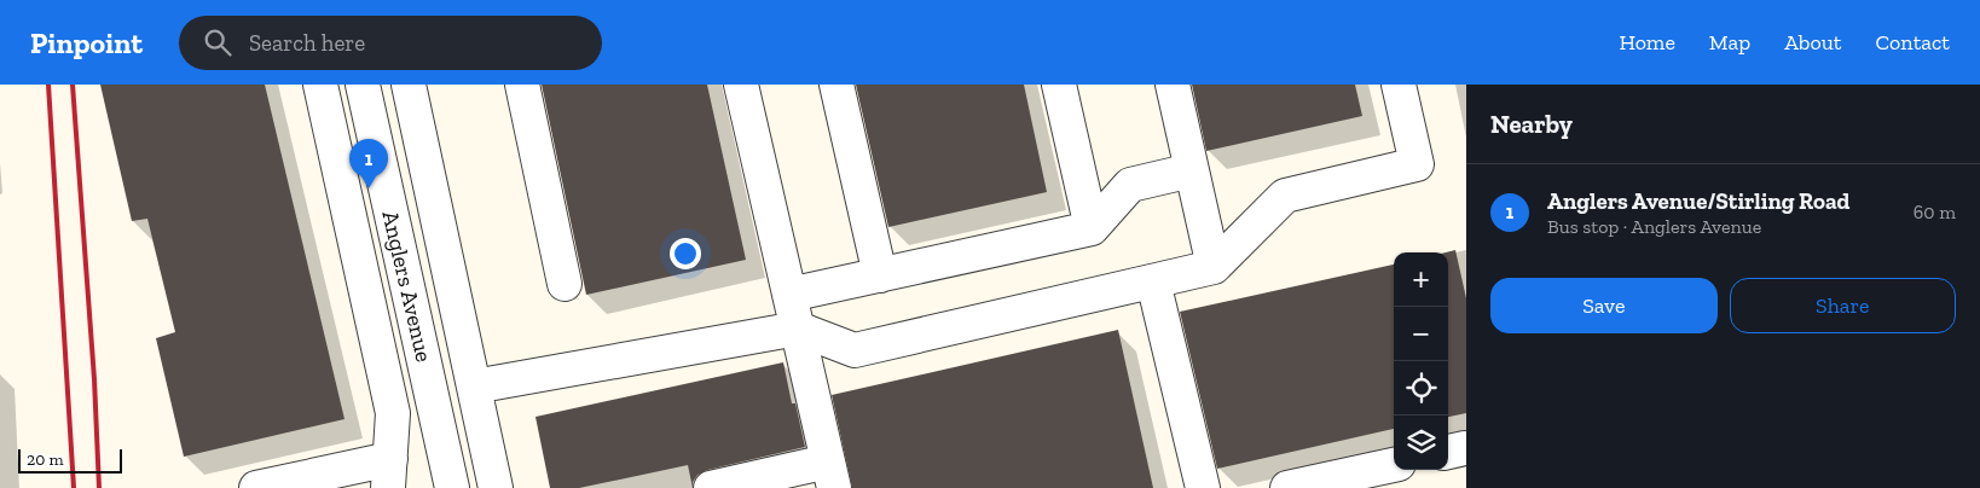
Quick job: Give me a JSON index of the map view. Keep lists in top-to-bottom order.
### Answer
{
  "streets": {
    "street": ["Anglers Avenue"]
  },
  "scale_bar": "20 m",
  "page": {
    "header": "Pinpoint",
    "search": "Search here",
    "nav": [
      "Home",
      "Map",
      "About",
      "Contact"
    ],
    "heading": "Nearby",
    "pins": "1",
    "list": [
      {
        "mark": "1",
        "name": "Anglers Avenue/Stirling Road",
        "note": "Bus stop · Anglers Avenue",
        "value": "60 m"
      }
    ],
    "map_buttons": ["+", "−"],
    "buttons": ["Save", "Share"],
    "scale": "20 m"
  }
}
